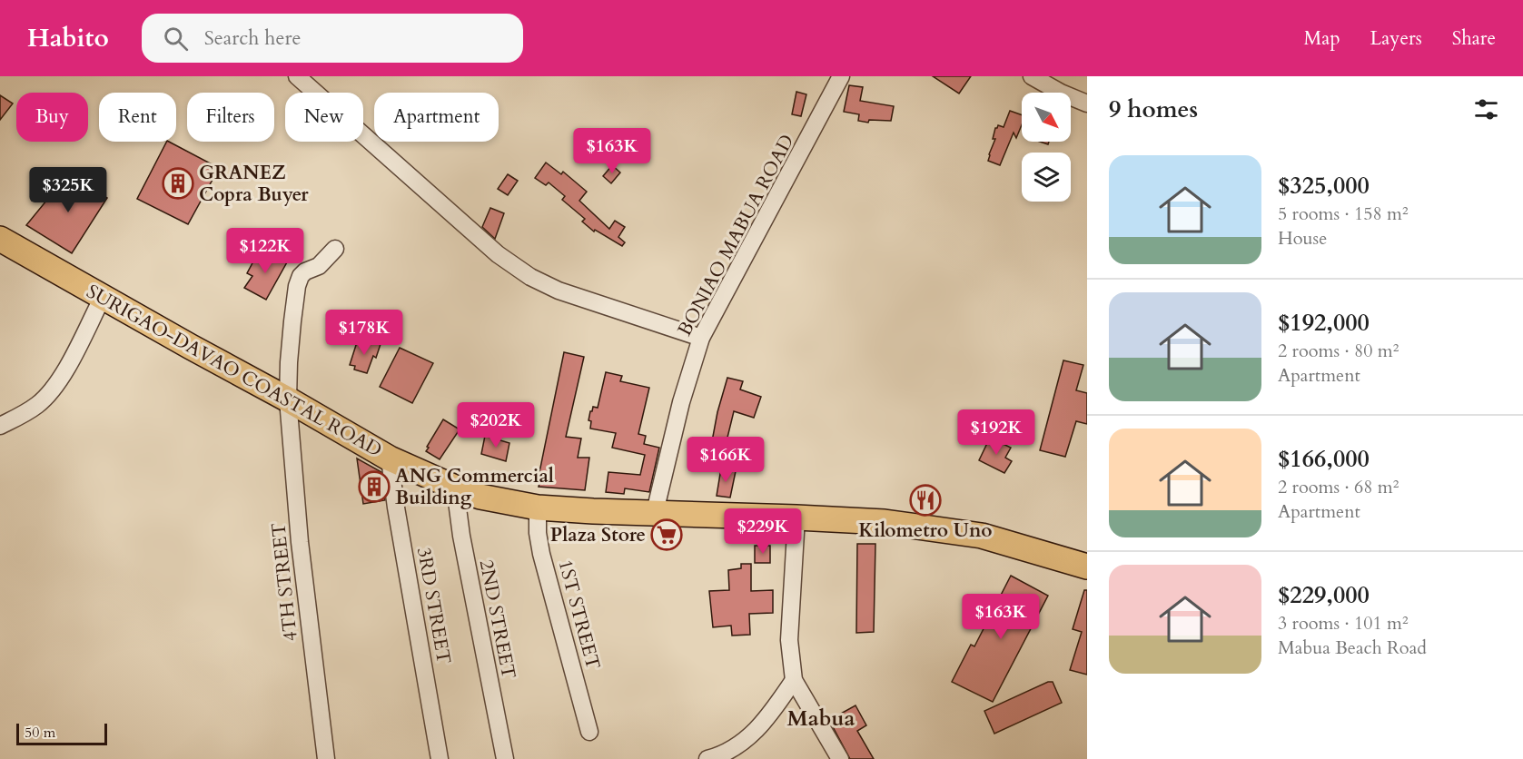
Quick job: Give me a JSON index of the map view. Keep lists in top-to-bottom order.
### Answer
{
  "streets": {
    "highway": ["SURIGAO-DAVAO COASTAL ROAD"],
    "street": [
      "BONIAO MABUA ROAD",
      "4TH STREET",
      "3RD STREET",
      "1ST STREET",
      "2ND STREET"
    ]
  },
  "crossings": [
    ["BONIAO MABUA ROAD", "SURIGAO-DAVAO COASTAL ROAD"],
    ["SURIGAO-DAVAO COASTAL ROAD", "4TH STREET"],
    ["SURIGAO-DAVAO COASTAL ROAD", "3RD STREET"],
    ["SURIGAO-DAVAO COASTAL ROAD", "1ST STREET"],
    ["SURIGAO-DAVAO COASTAL ROAD", "2ND STREET"]
  ],
  "districts": ["Mabua"],
  "places": {
    "building": ["GRANEZ Copra Buyer", "ANG Commercial Building"],
    "restaurant": ["Kilometro Uno"],
    "supermarket": ["Plaza Store"]
  },
  "scale_bar": "50 m",
  "north": "bottom right",
  "page": {
    "header": "Habito",
    "search": "Search here",
    "nav": ["Map", "Layers", "Share"],
    "heading": "9 homes",
    "chip": [
      "Buy",
      "Rent",
      "Filters",
      "New",
      "Apartment"
    ],
    "price": [
      "$163K",
      "$325K",
      "$122K",
      "$178K",
      "$202K",
      "$192K",
      "$166K",
      "$229K",
      "$163K"
    ],
    "list": [
      {
        "name": "$325,000",
        "note": "5 rooms · 158 m² · House"
      },
      {
        "name": "$192,000",
        "note": "2 rooms · 80 m² · Apartment"
      },
      {
        "name": "$166,000",
        "note": "2 rooms · 68 m² · Apartment"
      },
      {
        "name": "$229,000",
        "note": "3 rooms · 101 m² · Mabua Beach Road"
      }
    ],
    "scale": "50 m"
  }
}
